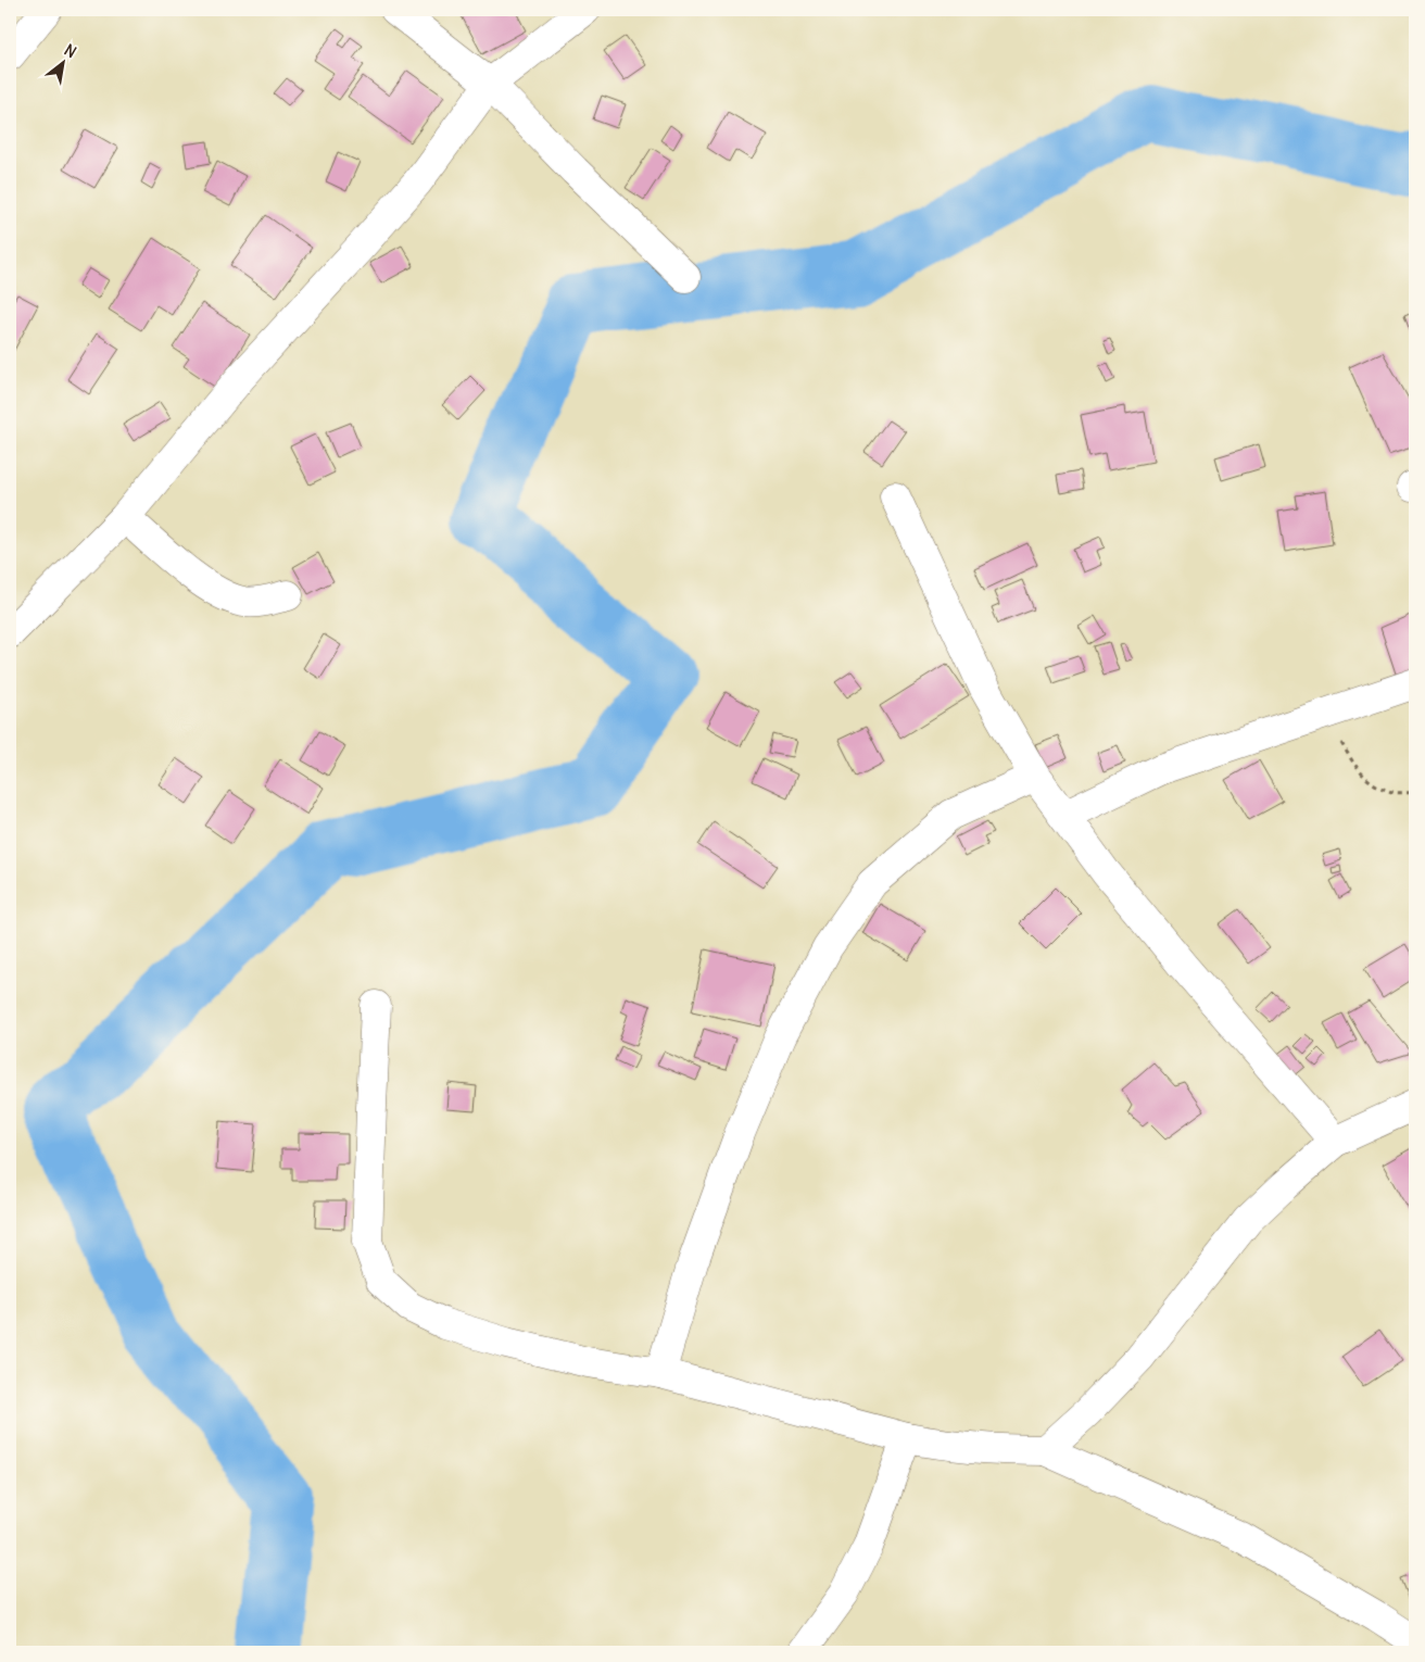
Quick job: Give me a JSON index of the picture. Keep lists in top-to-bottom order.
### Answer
{
  "north": "top right"
}
